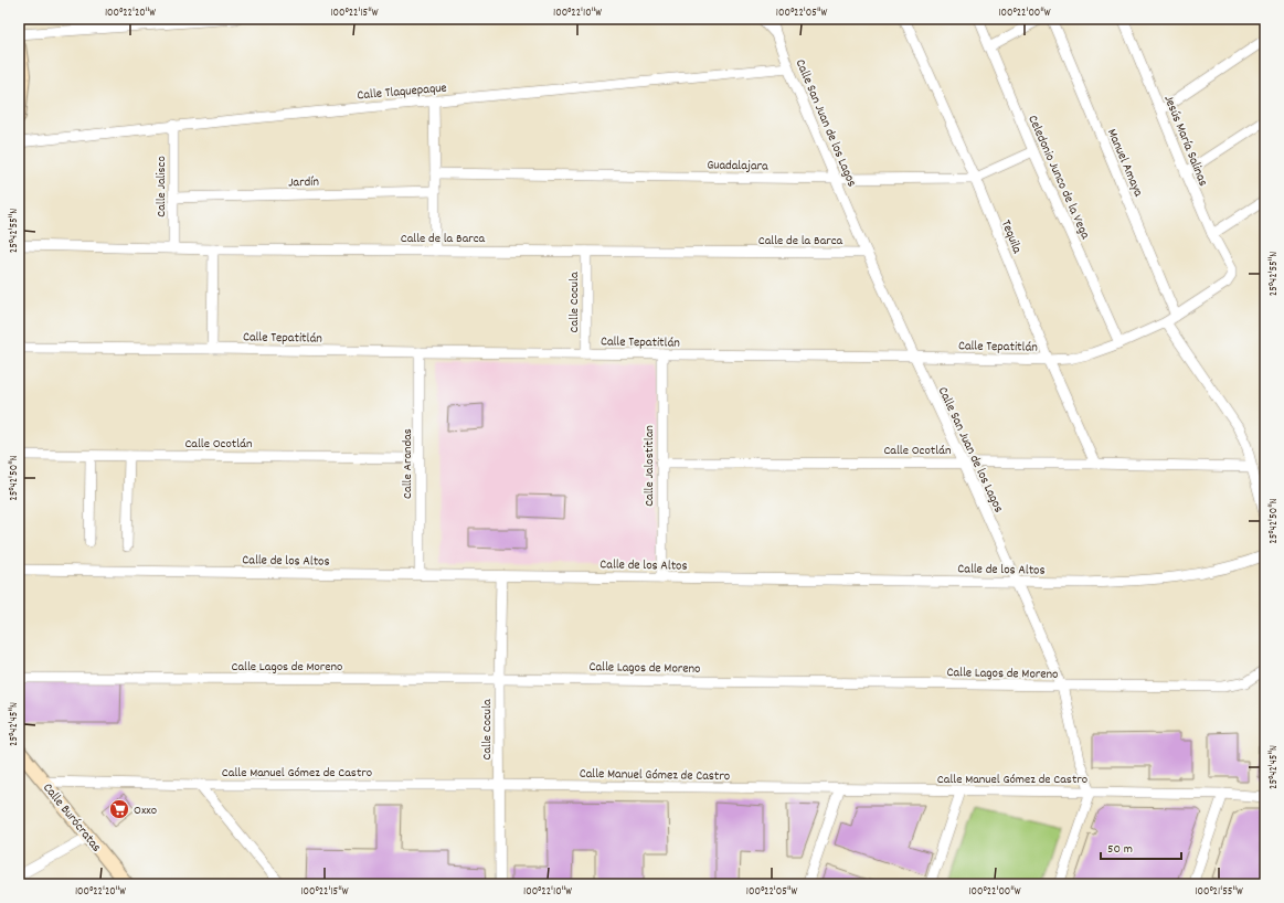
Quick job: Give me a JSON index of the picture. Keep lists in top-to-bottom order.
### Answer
{
  "streets": {
    "street": [
      "Calle Tlaquepaque",
      "Calle San Juan de los Lagos",
      "Jesús María Salinas",
      "Manuel Amaya",
      "Guadalajara",
      "Celedonio Junco de la Vega",
      "Jardín",
      "Calle Jalisco",
      "Tequila",
      "Calle de la Barca",
      "Calle Cocula",
      "Calle Tepatitlán",
      "Calle Ocotlán",
      "Calle Arandas",
      "Calle Jalostitlan",
      "Calle de los Altos",
      "Calle Lagos de Moreno",
      "Calle Manuel Gómez de Castro",
      "Calle Burócratas"
    ]
  },
  "crossings": [
    ["Calle Tlaquepaque", "Calle San Juan de los Lagos"],
    ["Calle Tlaquepaque", "Calle Jalisco"],
    ["Calle San Juan de los Lagos", "Guadalajara"],
    ["Calle San Juan de los Lagos", "Calle de la Barca"],
    ["Calle San Juan de los Lagos", "Calle Tepatitlán"],
    ["Calle San Juan de los Lagos", "Calle Ocotlán"],
    ["Calle San Juan de los Lagos", "Calle de los Altos"],
    ["Calle San Juan de los Lagos", "Calle Lagos de Moreno"],
    ["Calle San Juan de los Lagos", "Calle Manuel Gómez de Castro"],
    ["Jesús María Salinas", "Calle Tepatitlán"],
    ["Manuel Amaya", "Calle Tepatitlán"],
    ["Guadalajara", "Celedonio Junco de la Vega"],
    ["Guadalajara", "Tequila"],
    ["Celedonio Junco de la Vega", "Calle Tepatitlán"],
    ["Jardín", "Calle Jalisco"],
    ["Calle Jalisco", "Calle de la Barca"],
    ["Tequila", "Calle Tepatitlán"],
    ["Tequila", "Calle Ocotlán"],
    ["Calle de la Barca", "Calle Cocula"],
    ["Calle Cocula", "Calle Tepatitlán"],
    ["Calle Cocula", "Calle de los Altos"],
    ["Calle Cocula", "Calle Lagos de Moreno"],
    ["Calle Cocula", "Calle Manuel Gómez de Castro"],
    ["Calle Tepatitlán", "Calle Arandas"],
    ["Calle Tepatitlán", "Calle Jalostitlan"],
    ["Calle Ocotlán", "Calle Arandas"],
    ["Calle Ocotlán", "Calle Jalostitlan"],
    ["Calle Arandas", "Calle de los Altos"],
    ["Calle Jalostitlan", "Calle de los Altos"],
    ["Calle Manuel Gómez de Castro", "Calle Burócratas"]
  ],
  "places": {
    "supermarket": ["Oxxo"]
  },
  "scale_bar": "50 m",
  "coordinates": [
    "100°22'20\"W",
    "100°22'15\"W",
    "100°22'10\"W",
    "100°22'05\"W",
    "100°22'00\"W",
    "25°42'55\"N",
    "25°42'50\"N",
    "25°42'45\"N",
    "100°21'55\"W"
  ]
}
